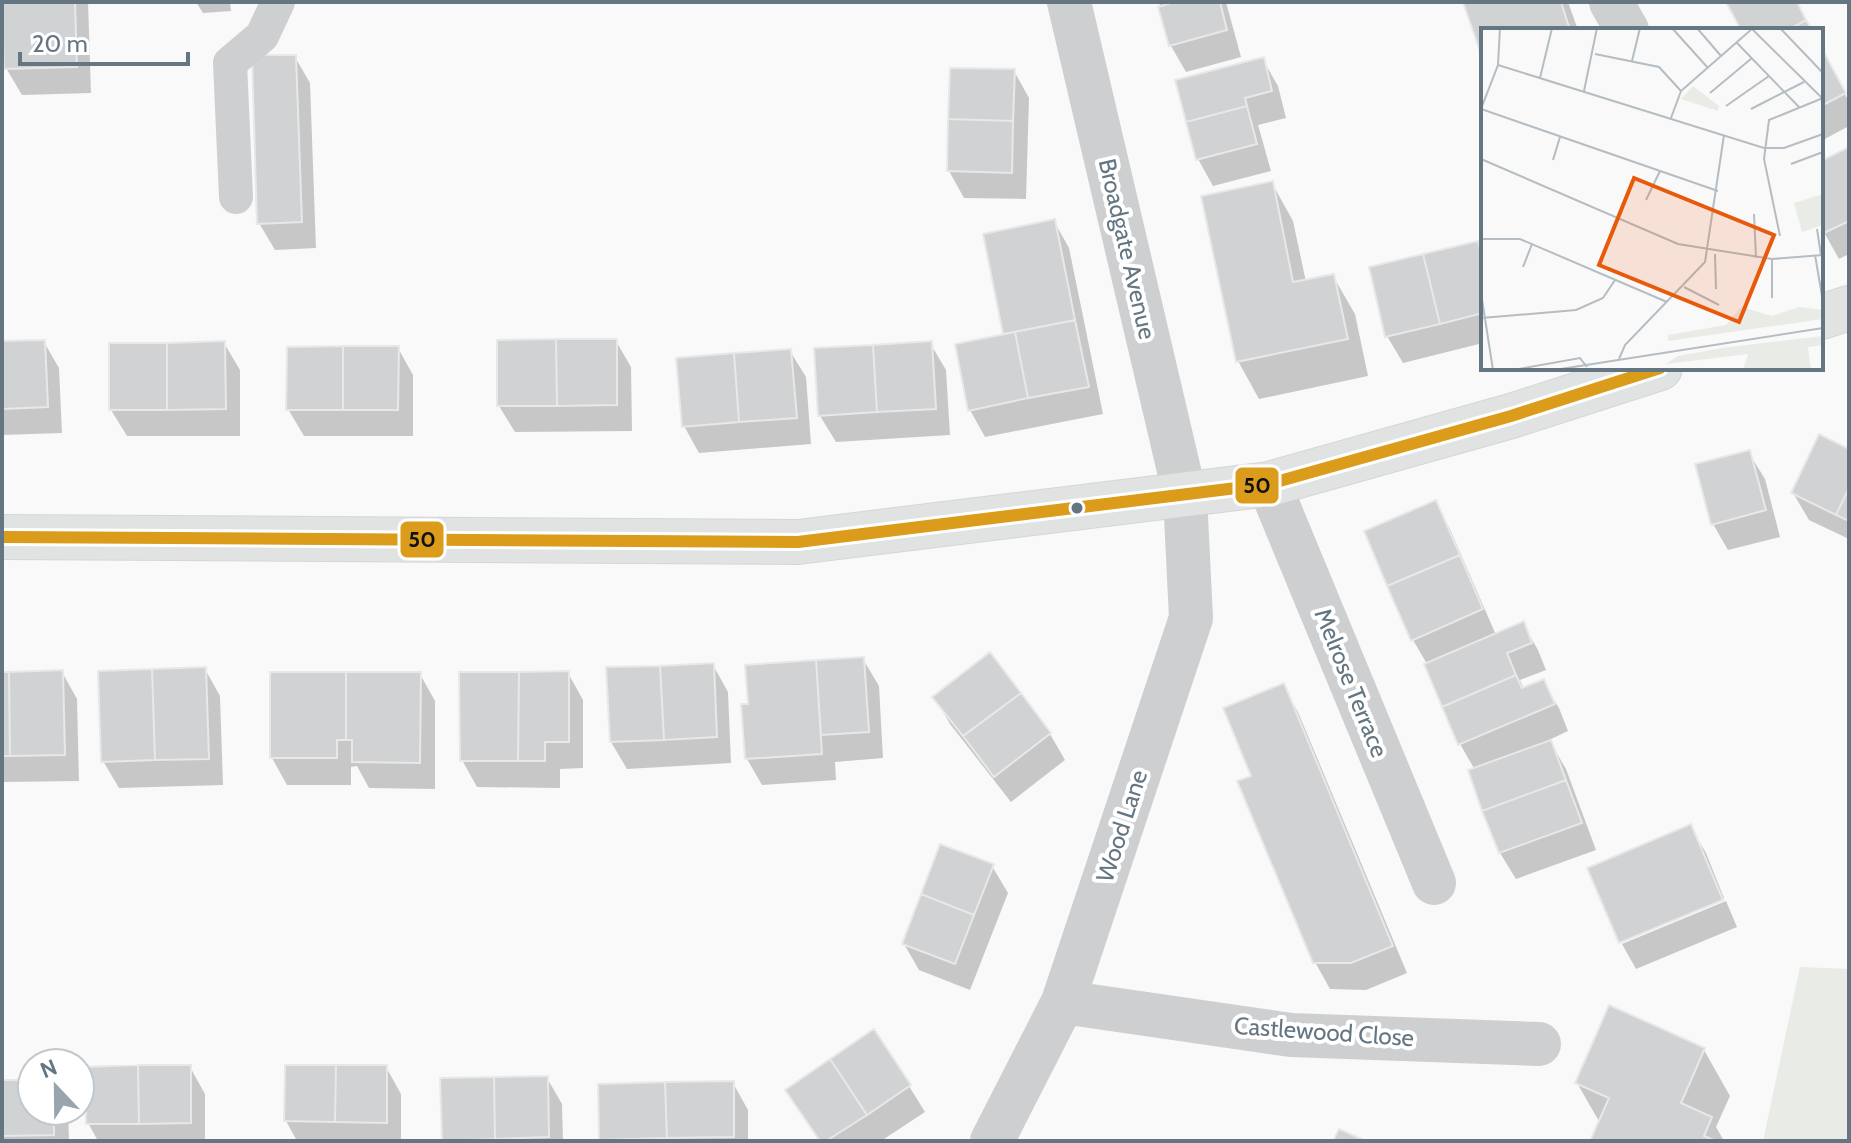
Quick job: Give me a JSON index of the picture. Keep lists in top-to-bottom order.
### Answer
{
  "streets": {
    "street": [
      "Broadgate Avenue",
      "Melrose Terrace",
      "Wood Lane",
      "Castlewood Close"
    ]
  },
  "crossings": [
    ["Broadgate Avenue", "Wood Lane"],
    ["Wood Lane", "Castlewood Close"]
  ],
  "lines": ["transit line 50"],
  "scale_bar": "20 m",
  "north": "top"
}
